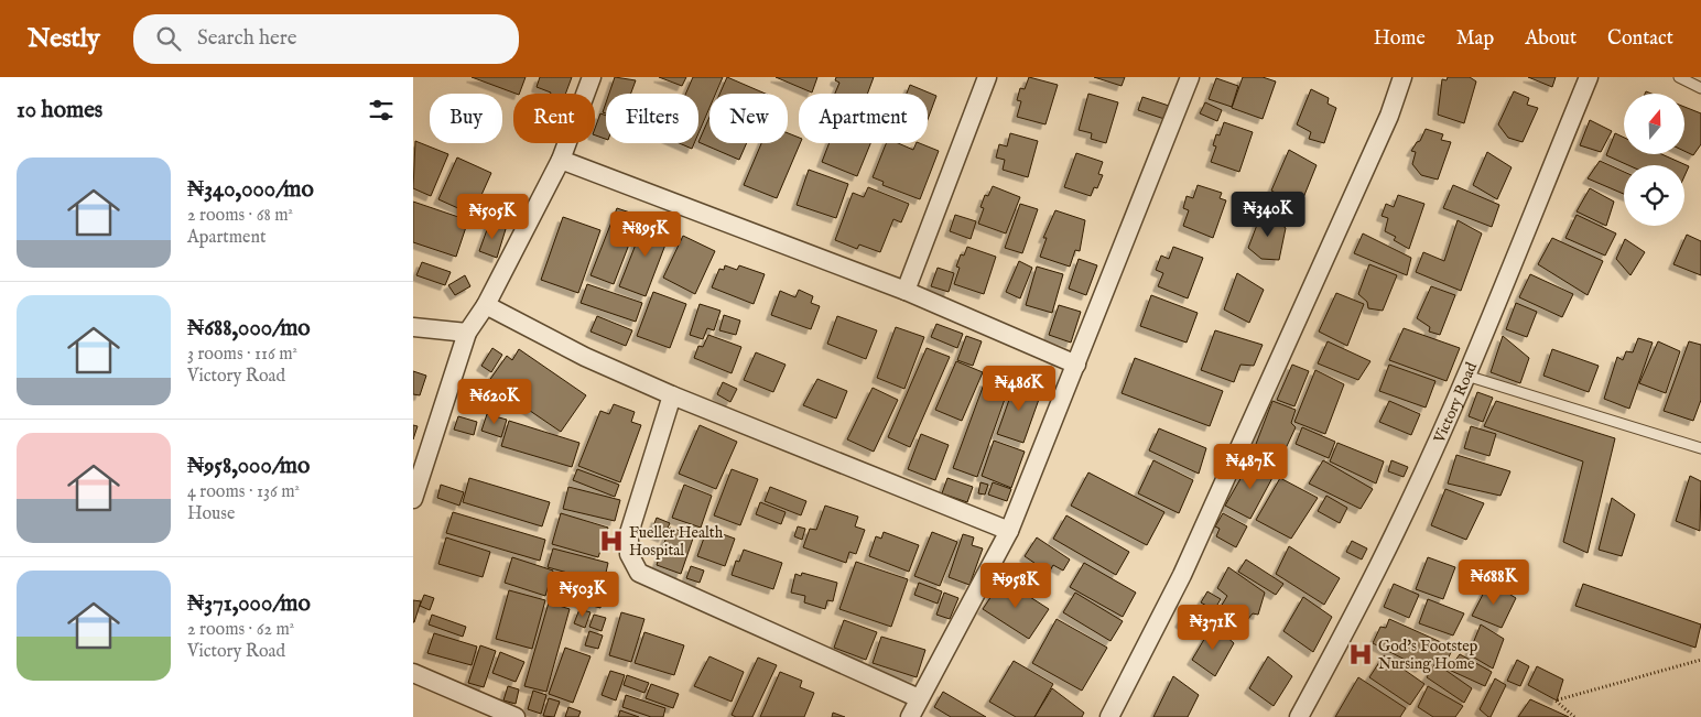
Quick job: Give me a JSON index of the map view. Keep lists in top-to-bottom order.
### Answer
{
  "streets": {
    "street": ["Victory Road"]
  },
  "places": {
    "hospital": ["Fueller Health Hospital", "God's Footstep Nursing Home"]
  },
  "north": "top",
  "page": {
    "header": "Nestly",
    "search": "Search here",
    "nav": [
      "Home",
      "Map",
      "About",
      "Contact"
    ],
    "heading": "10 homes",
    "chip": [
      "Buy",
      "Rent",
      "Filters",
      "New",
      "Apartment"
    ],
    "list": [
      {
        "name": "₦340,000/mo",
        "note": "2 rooms · 68 m² · Apartment"
      },
      {
        "name": "₦688,000/mo",
        "note": "3 rooms · 116 m² · Victory Road"
      },
      {
        "name": "₦958,000/mo",
        "note": "4 rooms · 136 m² · House"
      },
      {
        "name": "₦371,000/mo",
        "note": "2 rooms · 62 m² · Victory Road"
      }
    ],
    "price": [
      "₦340K",
      "₦505K",
      "₦895K",
      "₦486K",
      "₦620K",
      "₦487K",
      "₦688K",
      "₦958K",
      "₦503K",
      "₦371K"
    ]
  }
}
